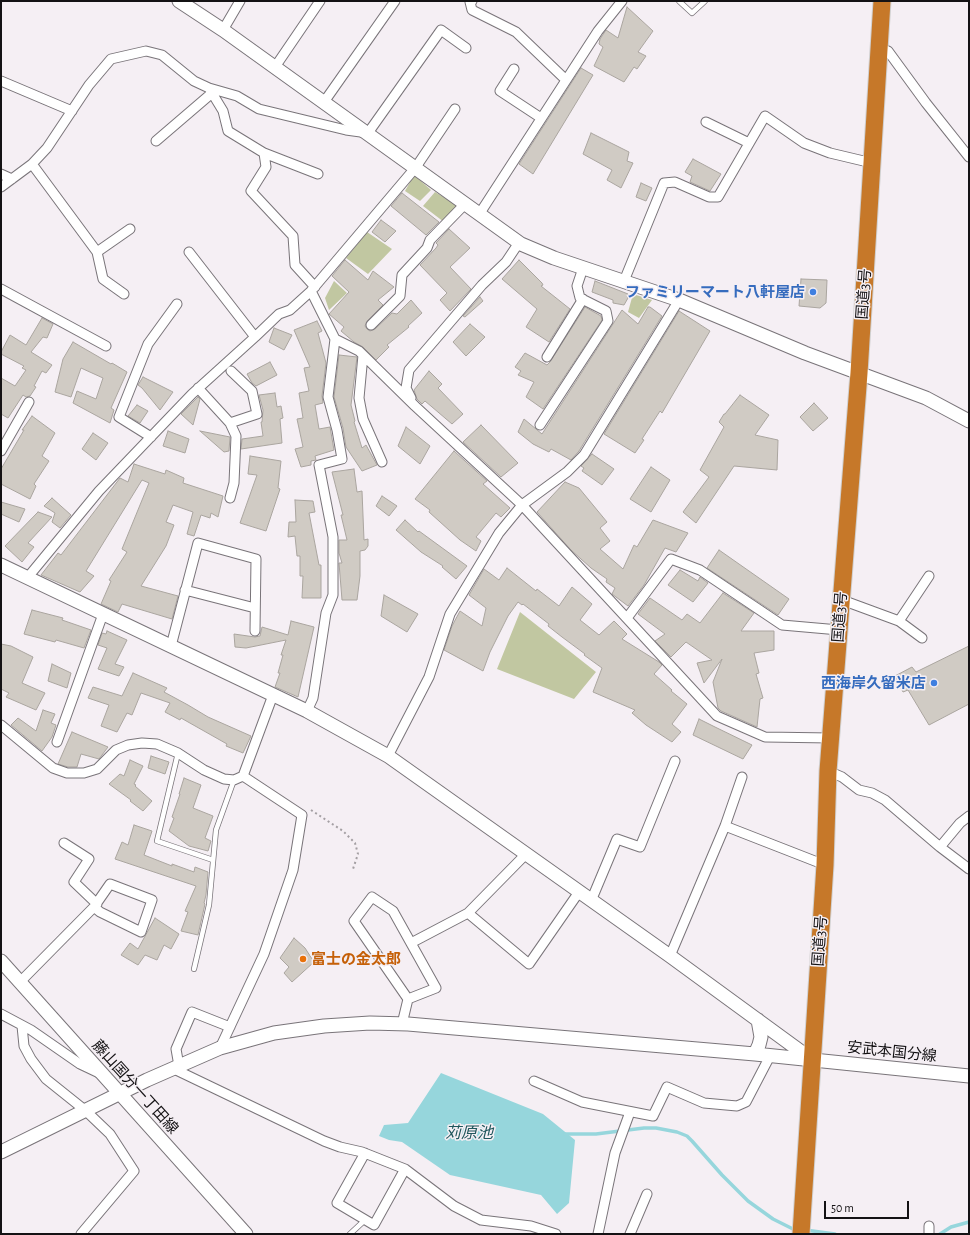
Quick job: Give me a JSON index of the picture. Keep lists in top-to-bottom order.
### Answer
{
  "streets": {
    "highway": ["国道3号"],
    "street": ["安武本国分線", "藤山国分一丁田線"]
  },
  "crossings": [
    ["国道3号", "安武本国分線"],
    ["安武本国分線", "藤山国分一丁田線"]
  ],
  "water": ["苅原池"],
  "places": ["ファミリーマート八軒屋店", "西海岸久留米店", "富士の金太郎"],
  "scale_bar": "50 m"
}
